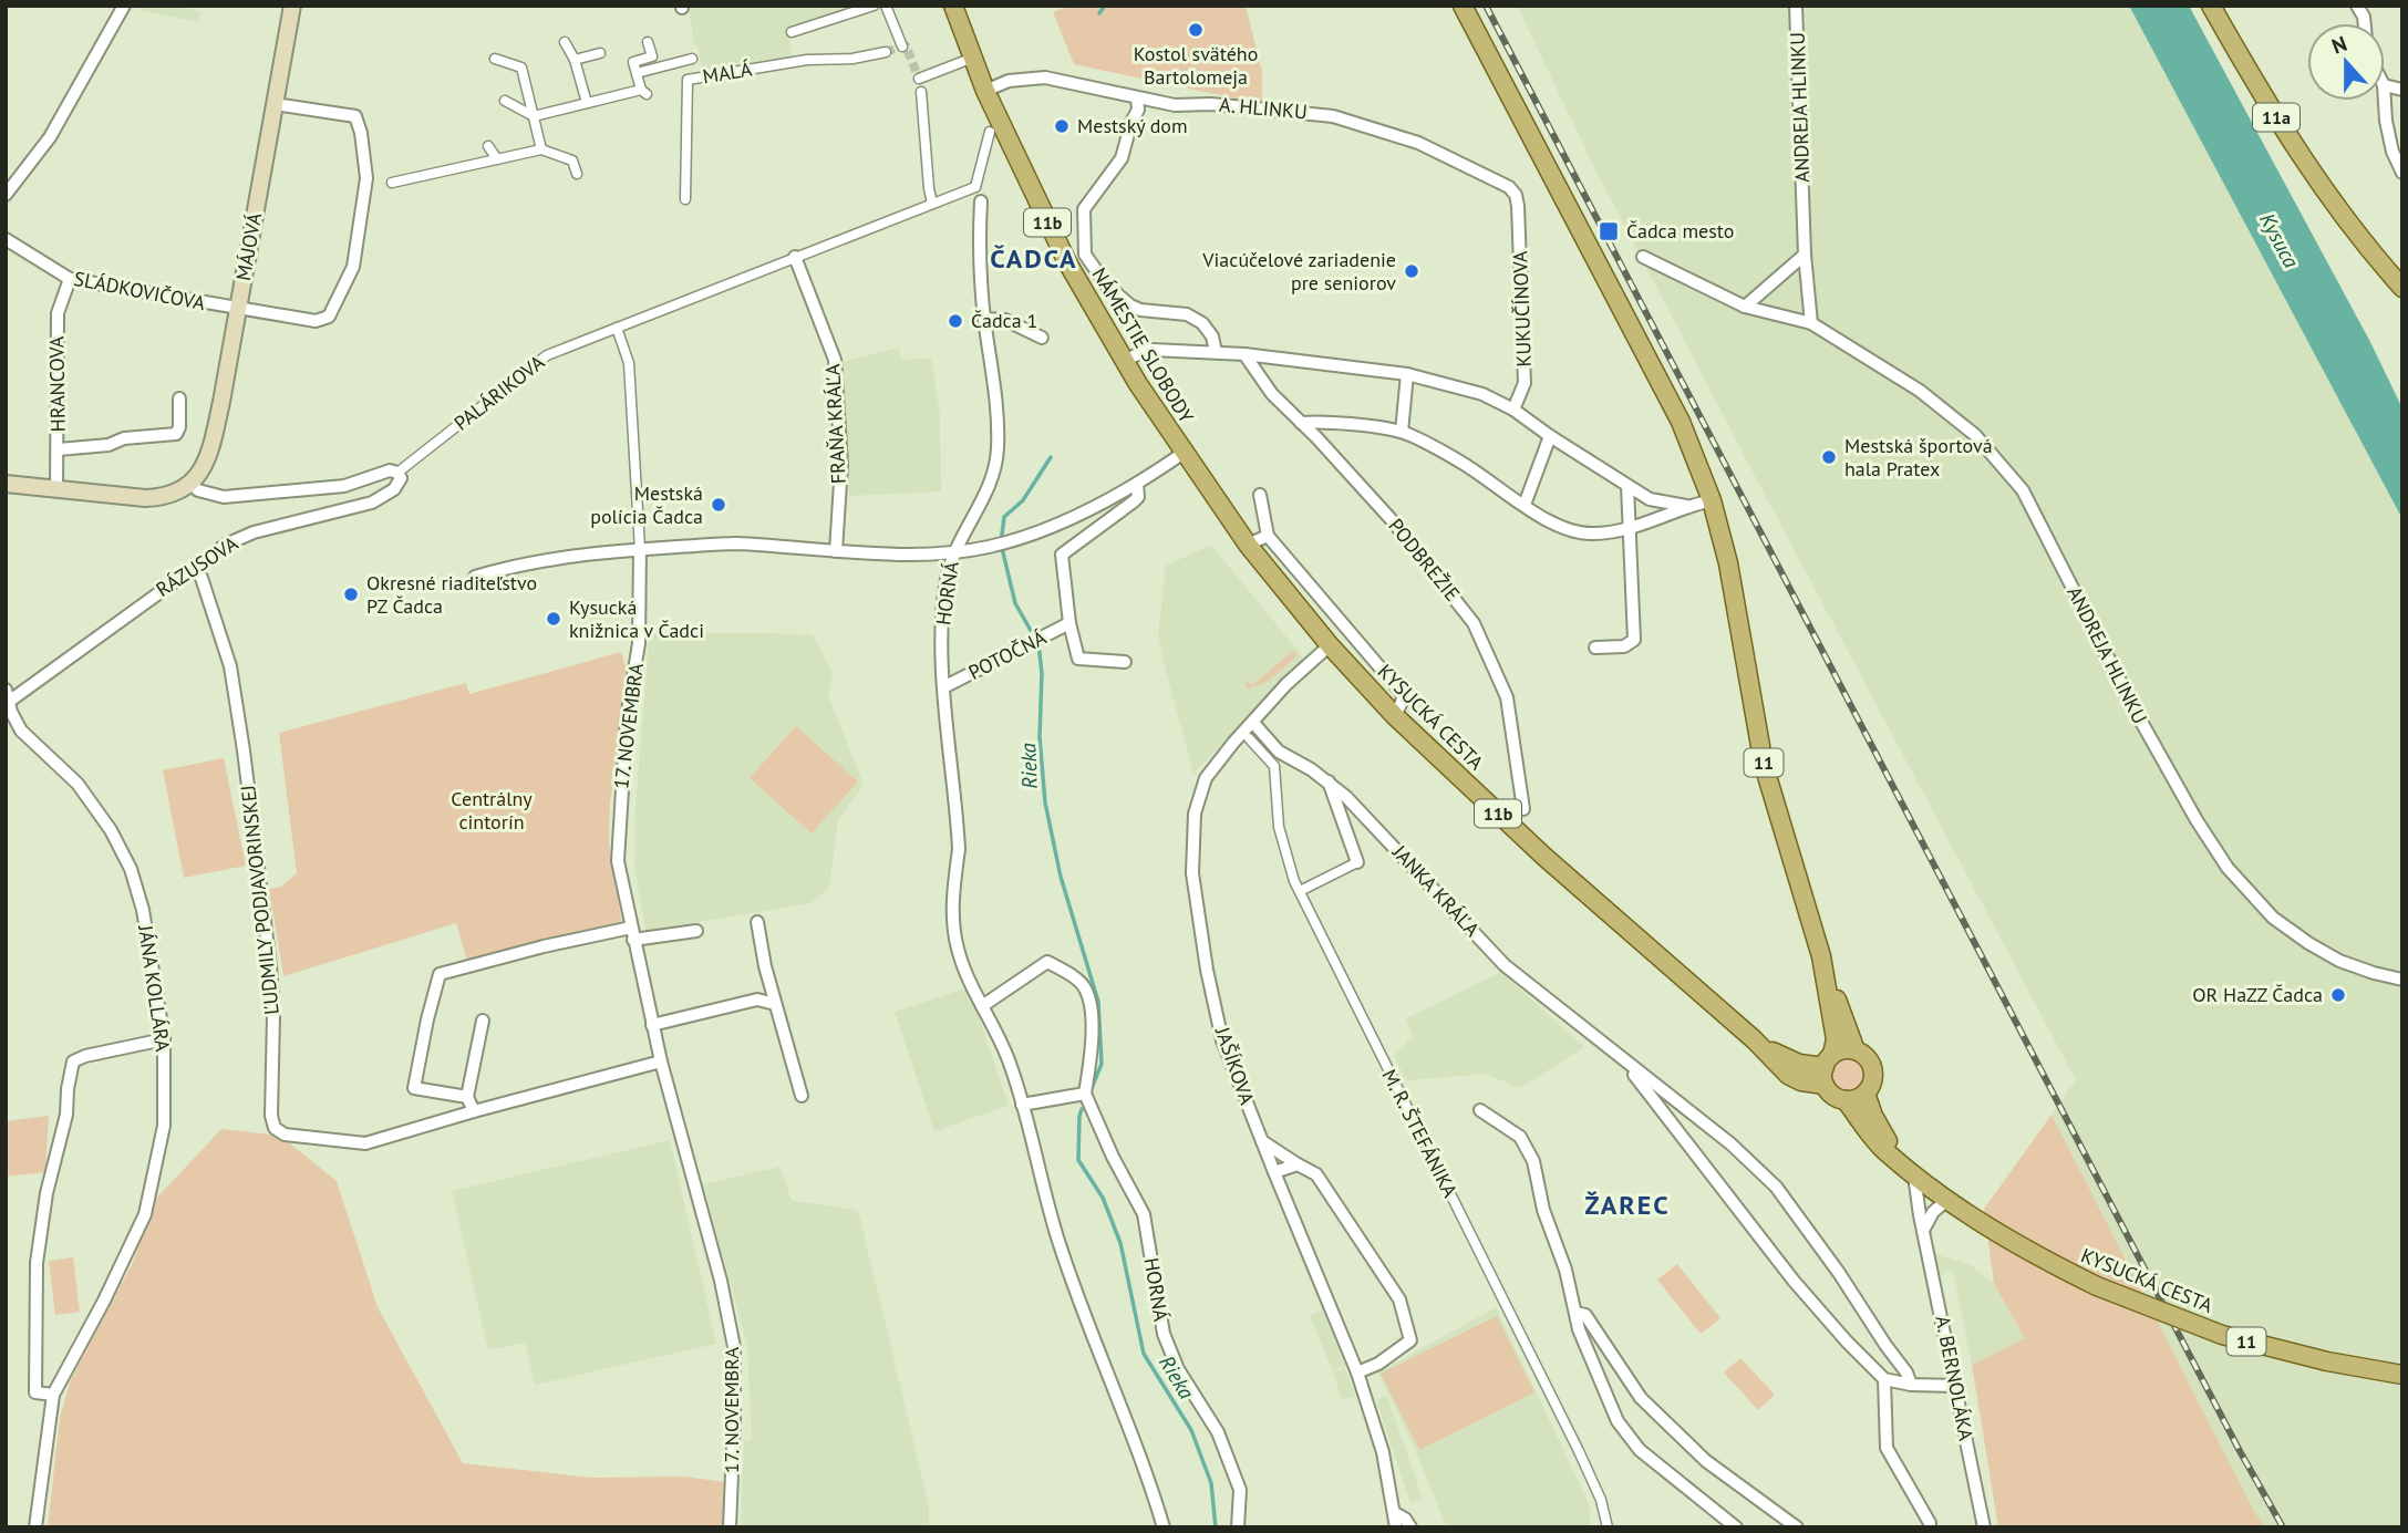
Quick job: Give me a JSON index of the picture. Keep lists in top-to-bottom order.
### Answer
{
  "streets": {
    "main road": [
      "11a",
      "11b",
      "MÁJOVÁ",
      "NÁMESTIE SLOBODY",
      "KYSUCKÁ CESTA",
      "11"
    ],
    "street": [
      "MALÁ",
      "ANDREJA HLINKU",
      "A. HLINKU",
      "SLÁDKOVIČOVA",
      "KUKUČÍNOVA",
      "HRANCOVA",
      "PALÁRIKOVA",
      "FRAŇA KRÁĽA",
      "PODBREŽIE",
      "RÁZUSOVA",
      "HORNÁ",
      "POTOČNÁ",
      "17. NOVEMBRA",
      "JANKA KRÁĽA",
      "ĽUDMILY PODJAVORINSKEJ",
      "JÁNA KOLLÁRA",
      "JAŠÍKOVA",
      "M. R. ŠTEFÁNIKA",
      "A. BERNOLÁKA"
    ]
  },
  "crossings": [
    ["A. HLINKU", "KUKUČÍNOVA"],
    ["A. HLINKU", "NÁMESTIE SLOBODY"],
    ["MÁJOVÁ", "SLÁDKOVIČOVA"],
    ["MÁJOVÁ", "PALÁRIKOVA"],
    ["SLÁDKOVIČOVA", "HRANCOVA"],
    ["NÁMESTIE SLOBODY", "KYSUCKÁ CESTA"],
    ["PALÁRIKOVA", "FRAŇA KRÁĽA"],
    ["PALÁRIKOVA", "RÁZUSOVA"],
    ["PALÁRIKOVA", "HORNÁ"],
    ["PALÁRIKOVA", "17. NOVEMBRA"],
    ["RÁZUSOVA", "ĽUDMILY PODJAVORINSKEJ"],
    ["RÁZUSOVA", "JÁNA KOLLÁRA"],
    ["HORNÁ", "POTOČNÁ"],
    ["KYSUCKÁ CESTA", "11"],
    ["KYSUCKÁ CESTA", "JAŠÍKOVA"],
    ["KYSUCKÁ CESTA", "A. BERNOLÁKA"],
    ["17. NOVEMBRA", "ĽUDMILY PODJAVORINSKEJ"],
    ["JANKA KRÁĽA", "JAŠÍKOVA"]
  ],
  "districts": ["ČADCA", "ŽAREC"],
  "water": ["Kysuca", "Rieka"],
  "parks": ["Centrálny cintorín"],
  "places": {
    "other": [
      "Kostol svätého Bartolomeja",
      "Mestský dom",
      "Viacúčelové zariadenie pre seniorov",
      "Čadca 1",
      "Mestská športová hala Pratex",
      "Mestská polícia Čadca",
      "Okresné riaditeľstvo PZ Čadca",
      "Kysucká knižnica v Čadci",
      "OR HaZZ Čadca"
    ],
    "transit": ["Čadca mesto"]
  },
  "north": "top"
}
